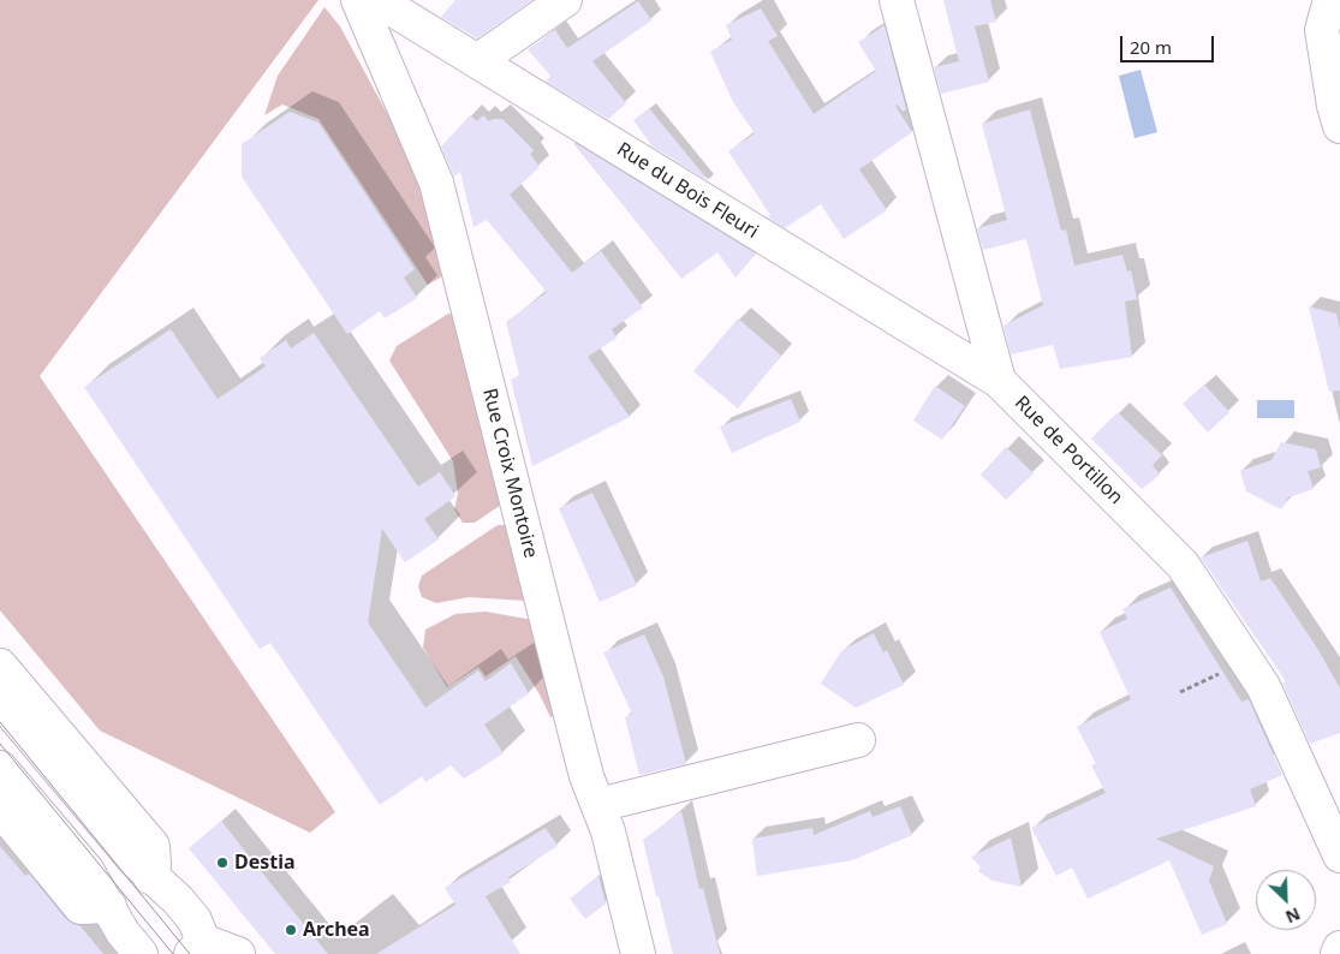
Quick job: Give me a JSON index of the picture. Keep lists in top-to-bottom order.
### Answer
{
  "streets": {
    "street": ["Rue du Bois Fleuri", "Rue de Portillon", "Rue Croix Montoire"]
  },
  "crossings": [
    ["Rue du Bois Fleuri", "Rue de Portillon"]
  ],
  "places": ["Destia", "Archea"],
  "scale_bar": "20 m",
  "north": "bottom right"
}
